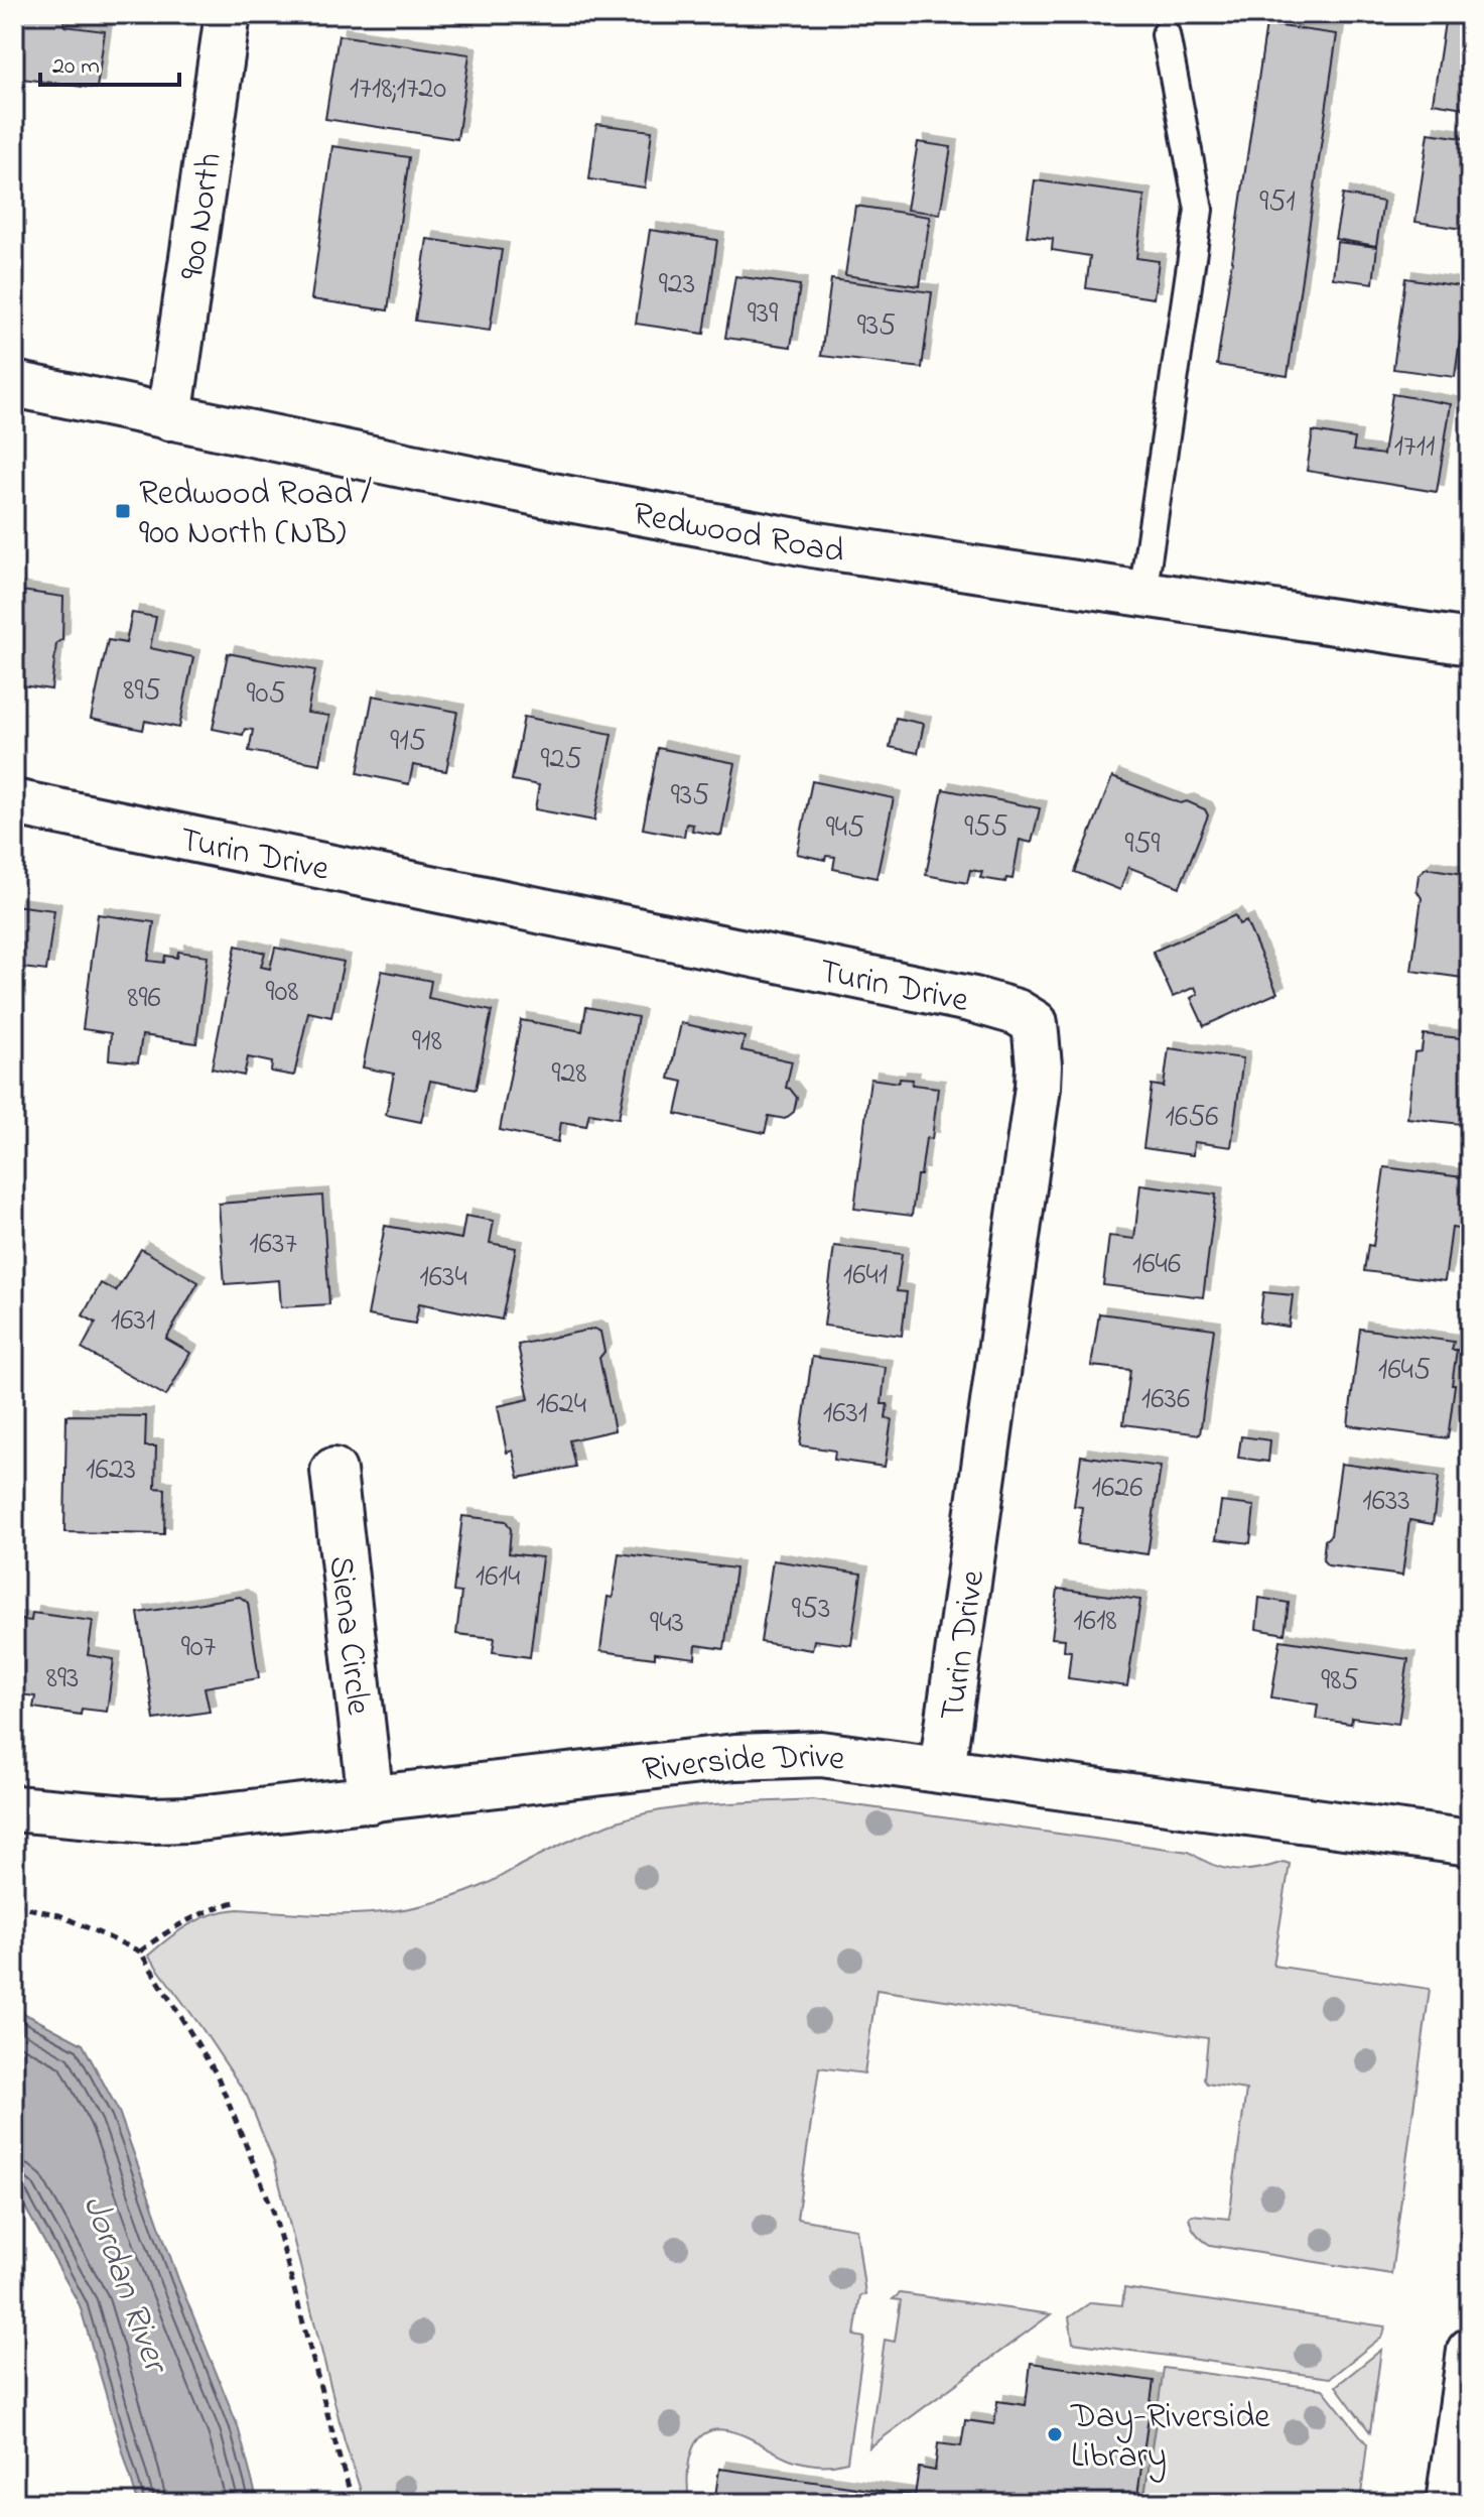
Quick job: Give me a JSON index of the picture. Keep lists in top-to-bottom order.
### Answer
{
  "streets": {
    "street": [
      "900 North",
      "Redwood Road",
      "Turin Drive",
      "Siena Circle",
      "Riverside Drive"
    ]
  },
  "crossings": [
    ["900 North", "Redwood Road"],
    ["Turin Drive", "Riverside Drive"],
    ["Siena Circle", "Riverside Drive"]
  ],
  "water": ["Jordan River"],
  "places": {
    "transit": ["Redwood Road / 900 North (NB)"],
    "other": ["Day-Riverside Library"]
  },
  "house_numbers": [
    "1718;1720",
    "951",
    "923",
    "939",
    "935",
    "1711",
    "895",
    "905",
    "915",
    "925",
    "935",
    "955",
    "945",
    "959",
    "908",
    "896",
    "918",
    "928",
    "1656",
    "1637",
    "1646",
    "1641",
    "1634",
    "1631",
    "1645",
    "1636",
    "1624",
    "1631",
    "1623",
    "1626",
    "1633",
    "1614",
    "953",
    "1618",
    "943",
    "907",
    "893",
    "985"
  ],
  "scale_bar": "20 m"
}
